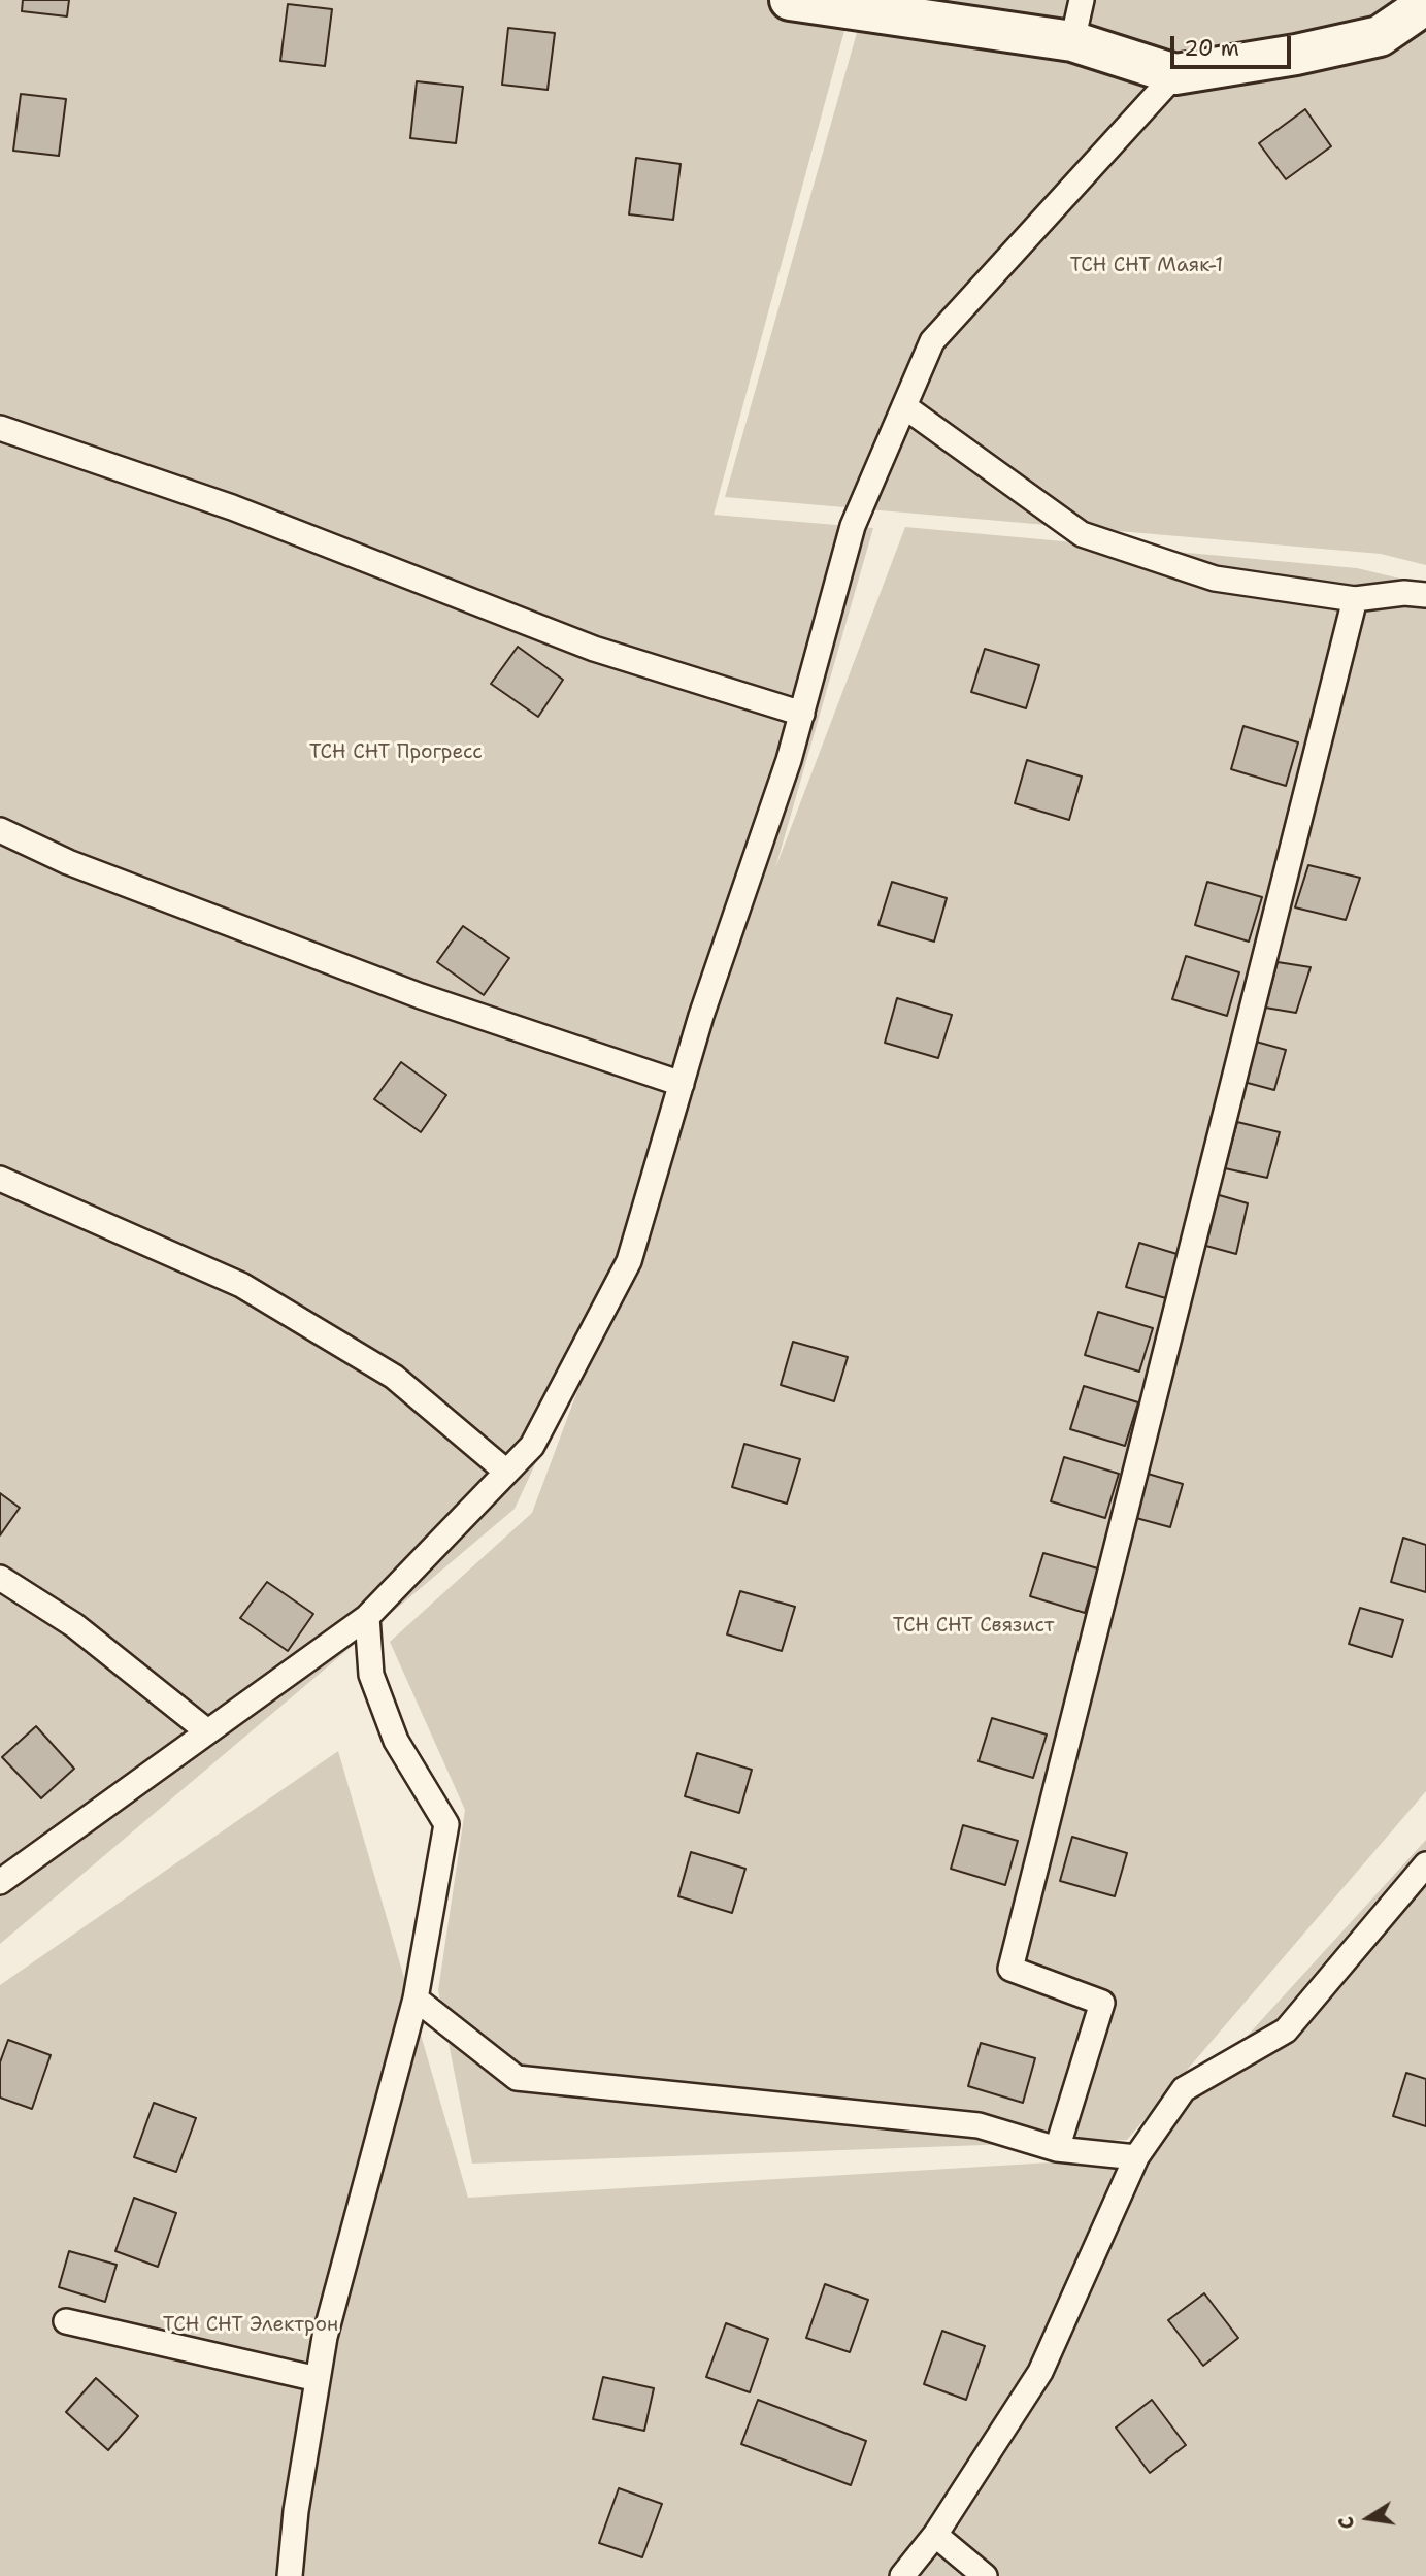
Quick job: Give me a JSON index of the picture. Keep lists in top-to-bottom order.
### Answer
{
  "parks": [
    "ТСН СНТ Маяк-1",
    "ТСН СНТ Прогресс",
    "ТСН СНТ Связист",
    "ТСН СНТ Электрон"
  ],
  "scale_bar": "20 m",
  "north": "left"
}
